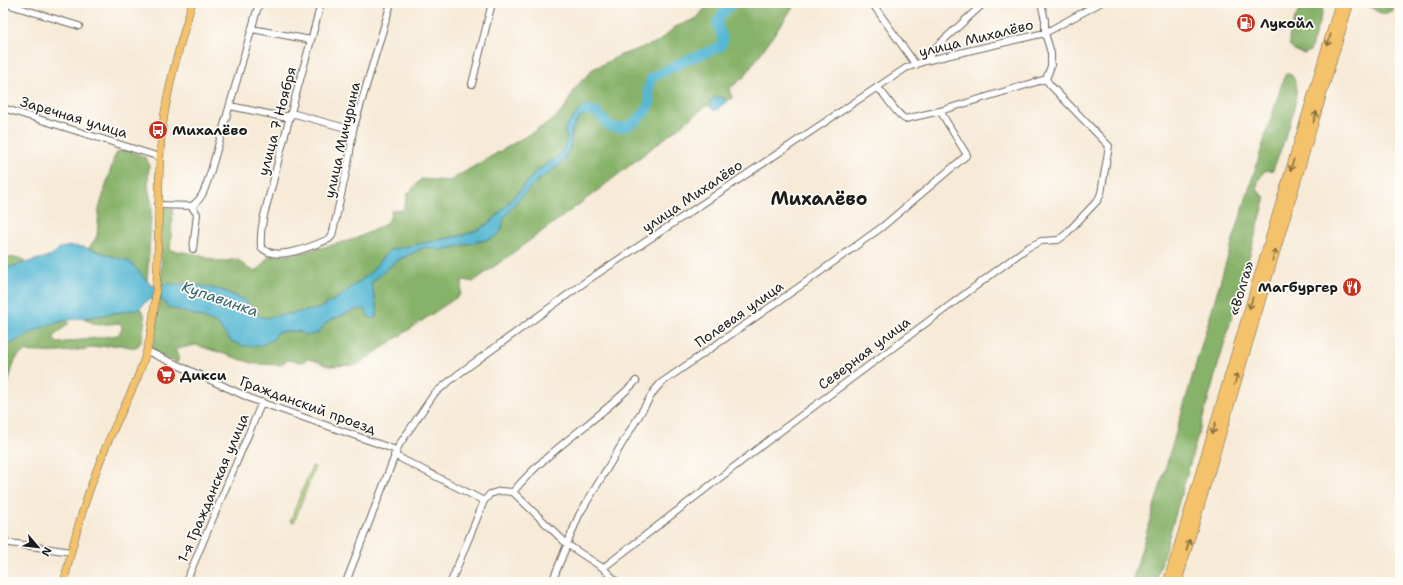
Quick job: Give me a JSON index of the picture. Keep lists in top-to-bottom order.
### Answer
{
  "streets": {
    "highway": ["«Волга»"],
    "street": [
      "улица Михалёво",
      "Заречная улица",
      "улица 7 Ноября",
      "улица Мичурина",
      "Полевая улица",
      "Северная улица",
      "Гражданский проезд",
      "1-я Гражданская улица"
    ]
  },
  "crossings": [
    ["улица Михалёво", "Гражданский проезд"],
    ["улица 7 Ноября", "улица Мичурина"],
    ["Гражданский проезд", "1-я Гражданская улица"]
  ],
  "districts": ["Михалёво"],
  "water": ["Купавинка"],
  "places": {
    "fuel station": ["Лукойл"],
    "bus stop": ["Михалёво"],
    "restaurant": ["Магбургер"],
    "supermarket": ["Дикси"]
  },
  "north": "bottom right"
}
